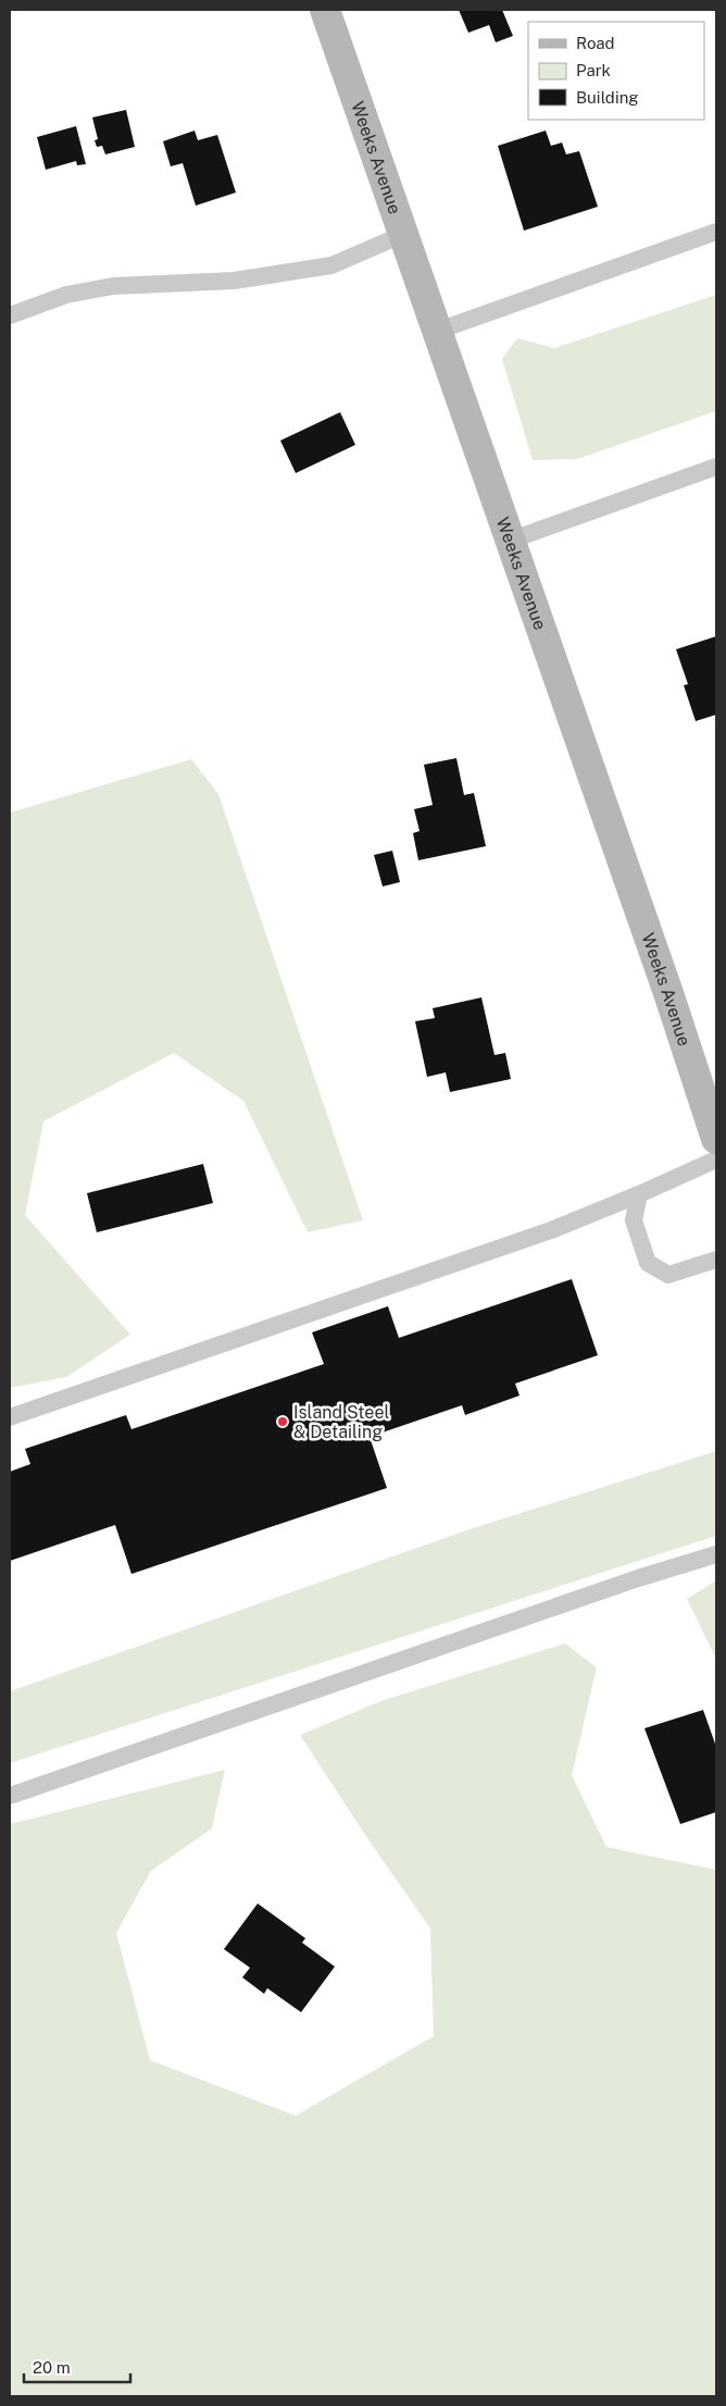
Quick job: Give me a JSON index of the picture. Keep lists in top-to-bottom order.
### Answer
{
  "streets": {
    "street": ["Weeks Avenue"]
  },
  "places": ["Island Steel & Detailing"],
  "legend": ["Road", "Park", "Building"],
  "scale_bar": "20 m"
}
